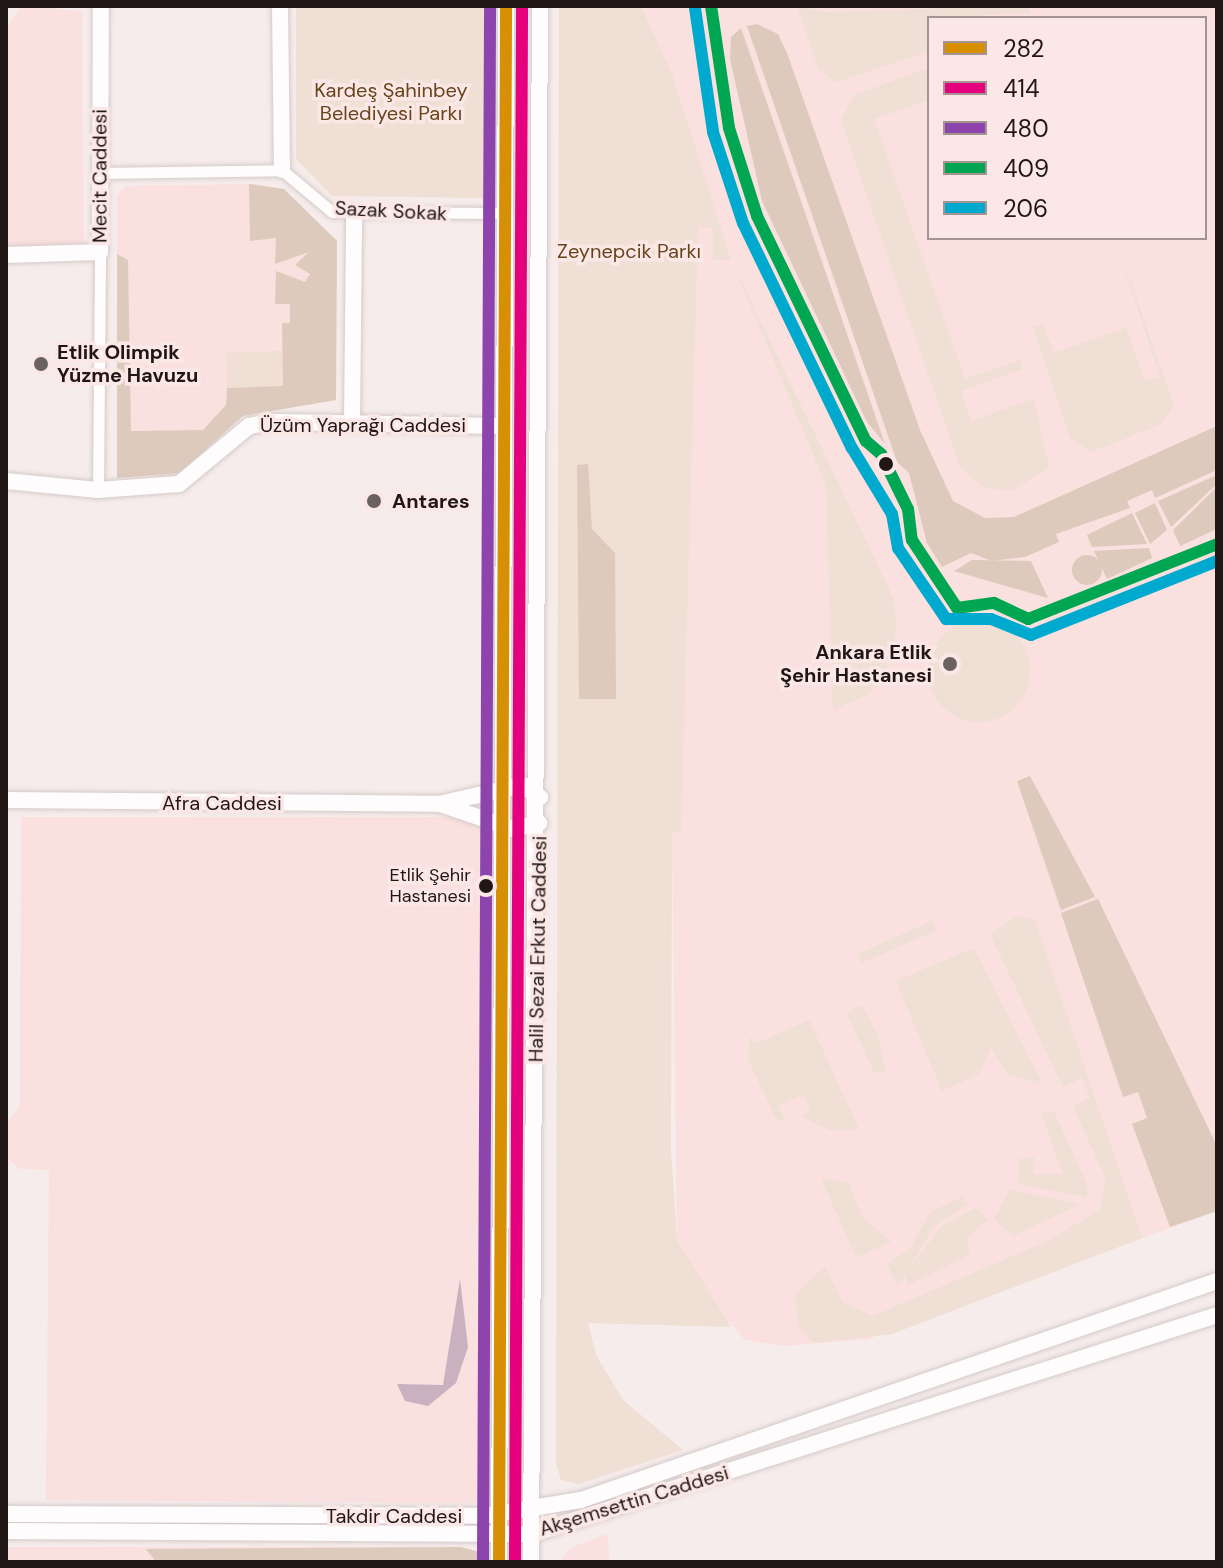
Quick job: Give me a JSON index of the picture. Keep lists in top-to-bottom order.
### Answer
{
  "streets": {
    "main road": [
      "Mecit Caddesi",
      "Üzüm Yaprağı Caddesi",
      "Afra Caddesi",
      "Halil Sezai Erkut Caddesi",
      "Akşemsettin Caddesi",
      "Takdir Caddesi"
    ],
    "street": ["Sazak Sokak"]
  },
  "crossings": [
    ["Sazak Sokak", "Halil Sezai Erkut Caddesi"],
    ["Üzüm Yaprağı Caddesi", "Halil Sezai Erkut Caddesi"],
    ["Afra Caddesi", "Halil Sezai Erkut Caddesi"],
    ["Halil Sezai Erkut Caddesi", "Akşemsettin Caddesi"],
    ["Halil Sezai Erkut Caddesi", "Takdir Caddesi"]
  ],
  "parks": ["Kardeş Şahinbey Belediyesi Parkı", "Zeynepcik Parkı"],
  "places": [
    "Etlik Olimpik Yüzme Havuzu",
    "Antares",
    "Ankara Etlik Şehir Hastanesi",
    "Etlik Şehir Hastanesi"
  ],
  "lines": [
    "transit line 282",
    "transit line 414",
    "transit line 480",
    "transit line 409",
    "transit line 206"
  ],
  "legend": [
    "282",
    "414",
    "480",
    "409",
    "206"
  ]
}
